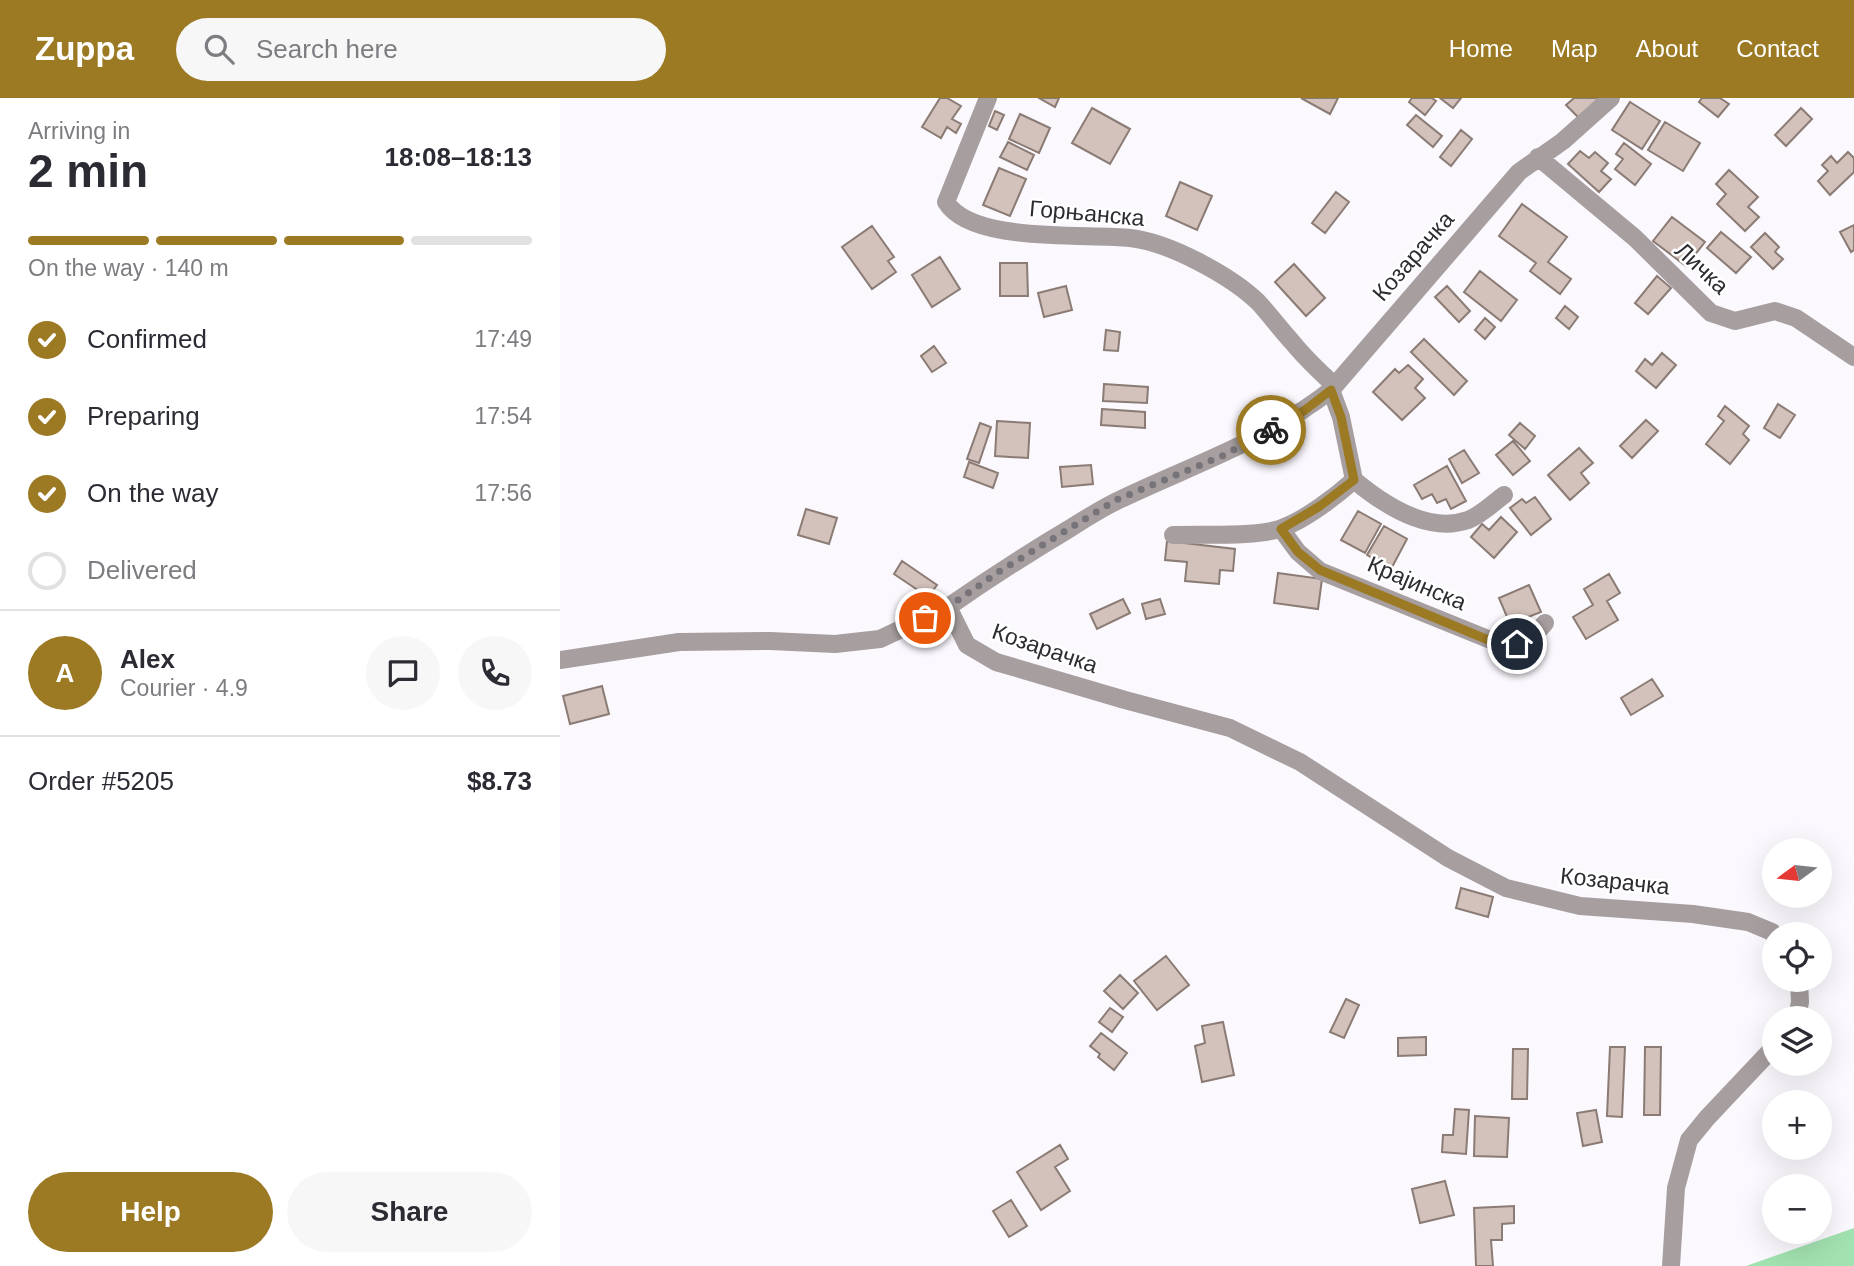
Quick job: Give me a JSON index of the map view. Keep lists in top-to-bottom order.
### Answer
{
  "streets": {
    "street": [
      "Горњанска",
      "Козарачка",
      "Личка",
      "Крајинска"
    ]
  },
  "crossings": [
    ["Горњанска", "Козарачка"],
    ["Козарачка", "Личка"]
  ],
  "north": "left",
  "page": {
    "header": "Zuppa",
    "search": "Search here",
    "nav": [
      "Home",
      "Map",
      "About",
      "Contact"
    ],
    "heading": ["2 min", "Arriving in", "18:08–18:13"],
    "panel": [
      "Alex",
      "Courier · 4.9",
      "Order #5205",
      "$8.73"
    ],
    "bar": "On the way · 140 m",
    "list": [
      ["Confirmed", "17:49"],
      ["Preparing", "17:54"],
      ["On the way", "17:56"],
      "Delivered"
    ],
    "round": "A",
    "map_buttons": ["+", "−"],
    "buttons": ["Help", "Share"]
  }
}
